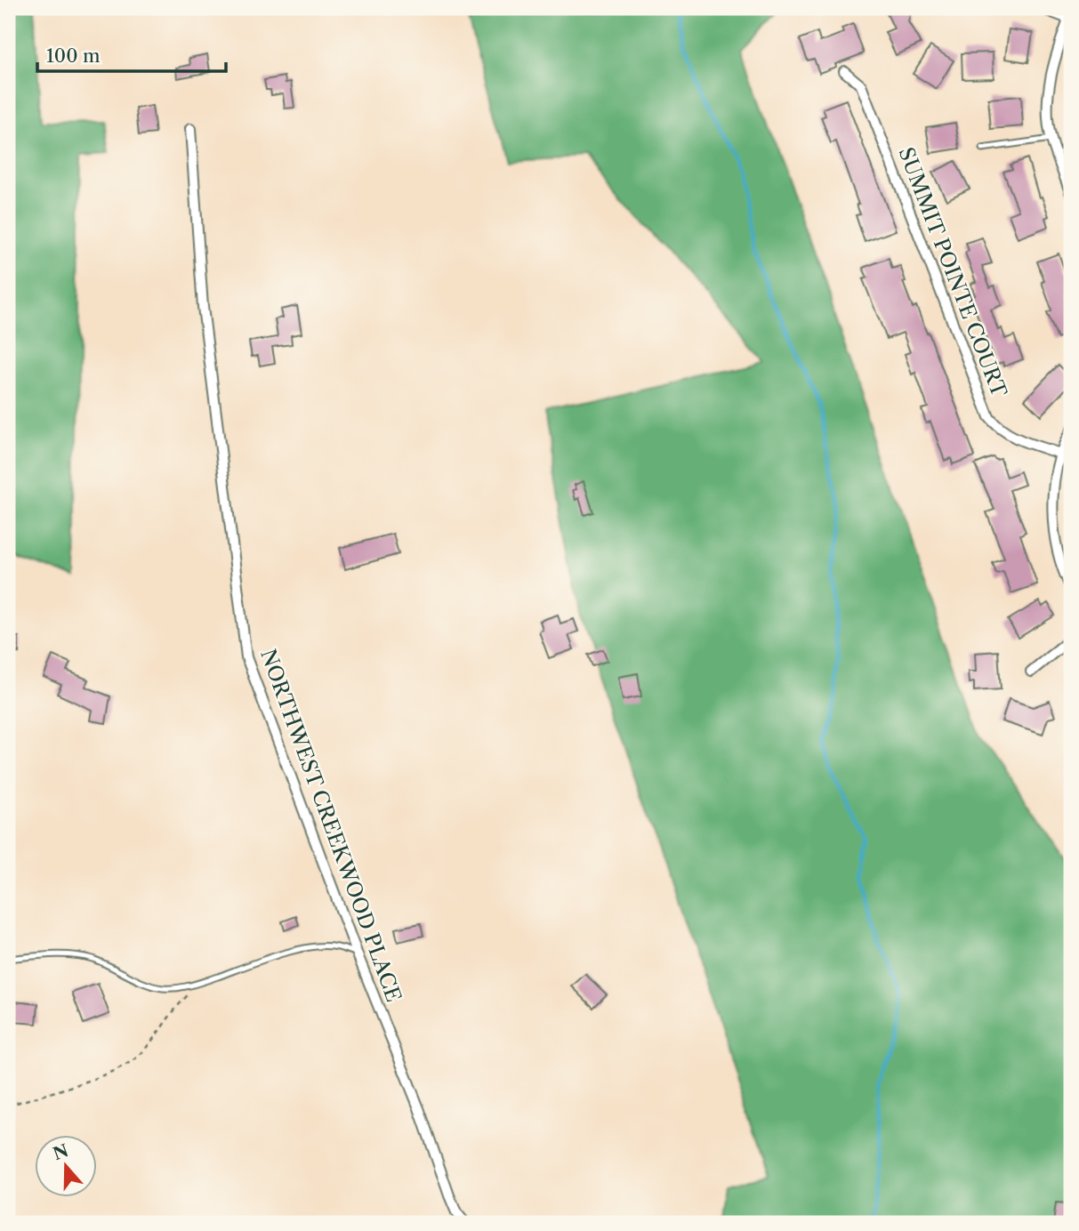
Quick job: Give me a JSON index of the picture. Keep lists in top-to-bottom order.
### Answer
{
  "streets": {
    "street": ["SUMMIT POINTE COURT", "NORTHWEST CREEKWOOD PLACE"]
  },
  "scale_bar": "100 m",
  "north": "top"
}
